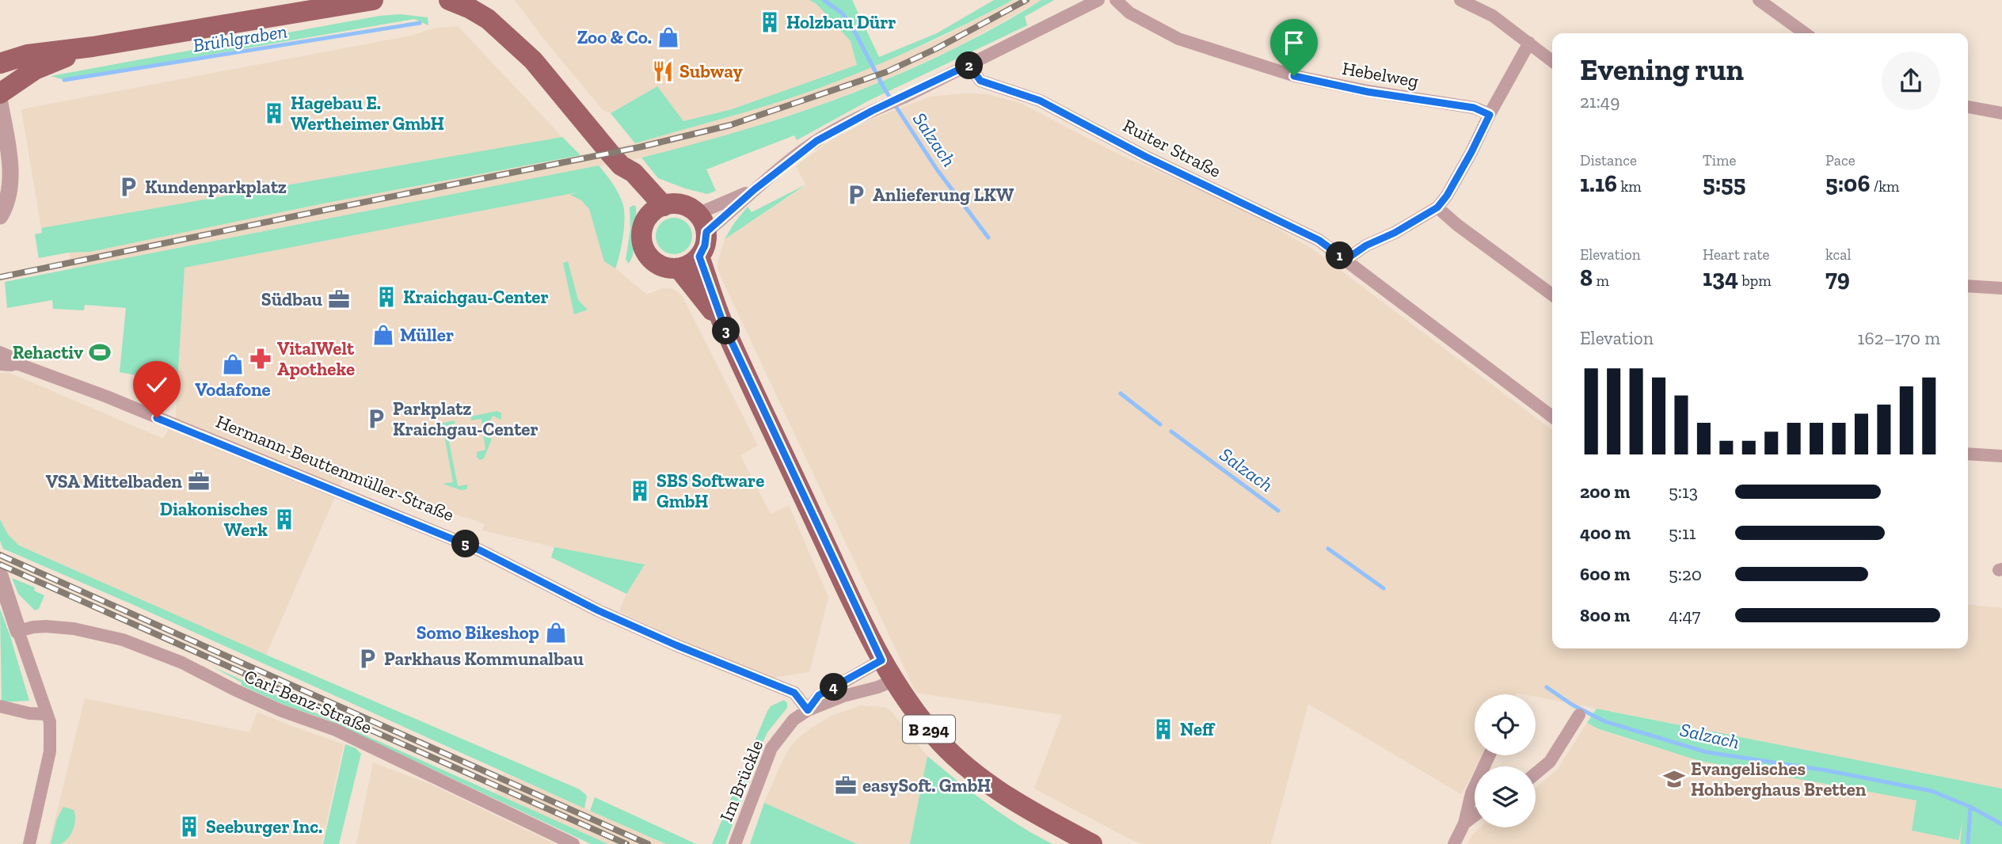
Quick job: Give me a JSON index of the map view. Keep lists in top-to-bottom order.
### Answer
{
  "streets": {
    "main road": ["B 294"],
    "street": [
      "Hebelweg",
      "Ruiter Straße",
      "Hermann-Beuttenmüller-Straße",
      "Carl-Benz-Straße",
      "Im Brückle"
    ]
  },
  "crossings": [
    ["Hermann-Beuttenmüller-Straße", "Im Brückle"],
    ["B 294", "Im Brückle"]
  ],
  "water": ["Brühlgraben", "Salzach"],
  "places": {
    "building": [
      "Holzbau Dürr",
      "Hagebau E. Wertheimer GmbH",
      "Kraichgau-Center",
      "SBS Software GmbH",
      "Diakonisches Werk",
      "Neff",
      "Seeburger Inc."
    ],
    "shop": [
      "Zoo & Co.",
      "Müller",
      "Vodafone",
      "Somo Bikeshop"
    ],
    "restaurant": ["Subway"],
    "parking": [
      "Kundenparkplatz",
      "Anlieferung LKW",
      "Parkplatz Kraichgau-Center",
      "Parkhaus Kommunalbau"
    ],
    "office": ["Südbau", "VSA Mittelbaden", "easySoft. GmbH"],
    "sports": ["Rehactiv"],
    "pharmacy": ["VitalWelt Apotheke"],
    "school or university": ["Evangelisches Hohberghaus Bretten"]
  },
  "page": {
    "heading": ["Evening run", "21:49"],
    "pins": [
      "2",
      "1",
      "3",
      "5",
      "4"
    ],
    "stats": [
      ["Distance", "1.16 km"],
      ["Time", "5:55"],
      ["Pace", "5:06 /km"],
      ["Elevation", "8 m"],
      ["Heart rate", "134 bpm"],
      ["kcal", "79"]
    ],
    "chart": ["Elevation", "162–170 m"],
    "list": [
      {
        "name": "200 m",
        "note": "5:13"
      },
      {
        "name": "400 m",
        "note": "5:11"
      },
      {
        "name": "600 m",
        "note": "5:20"
      },
      {
        "name": "800 m",
        "note": "4:47"
      }
    ]
  }
}
